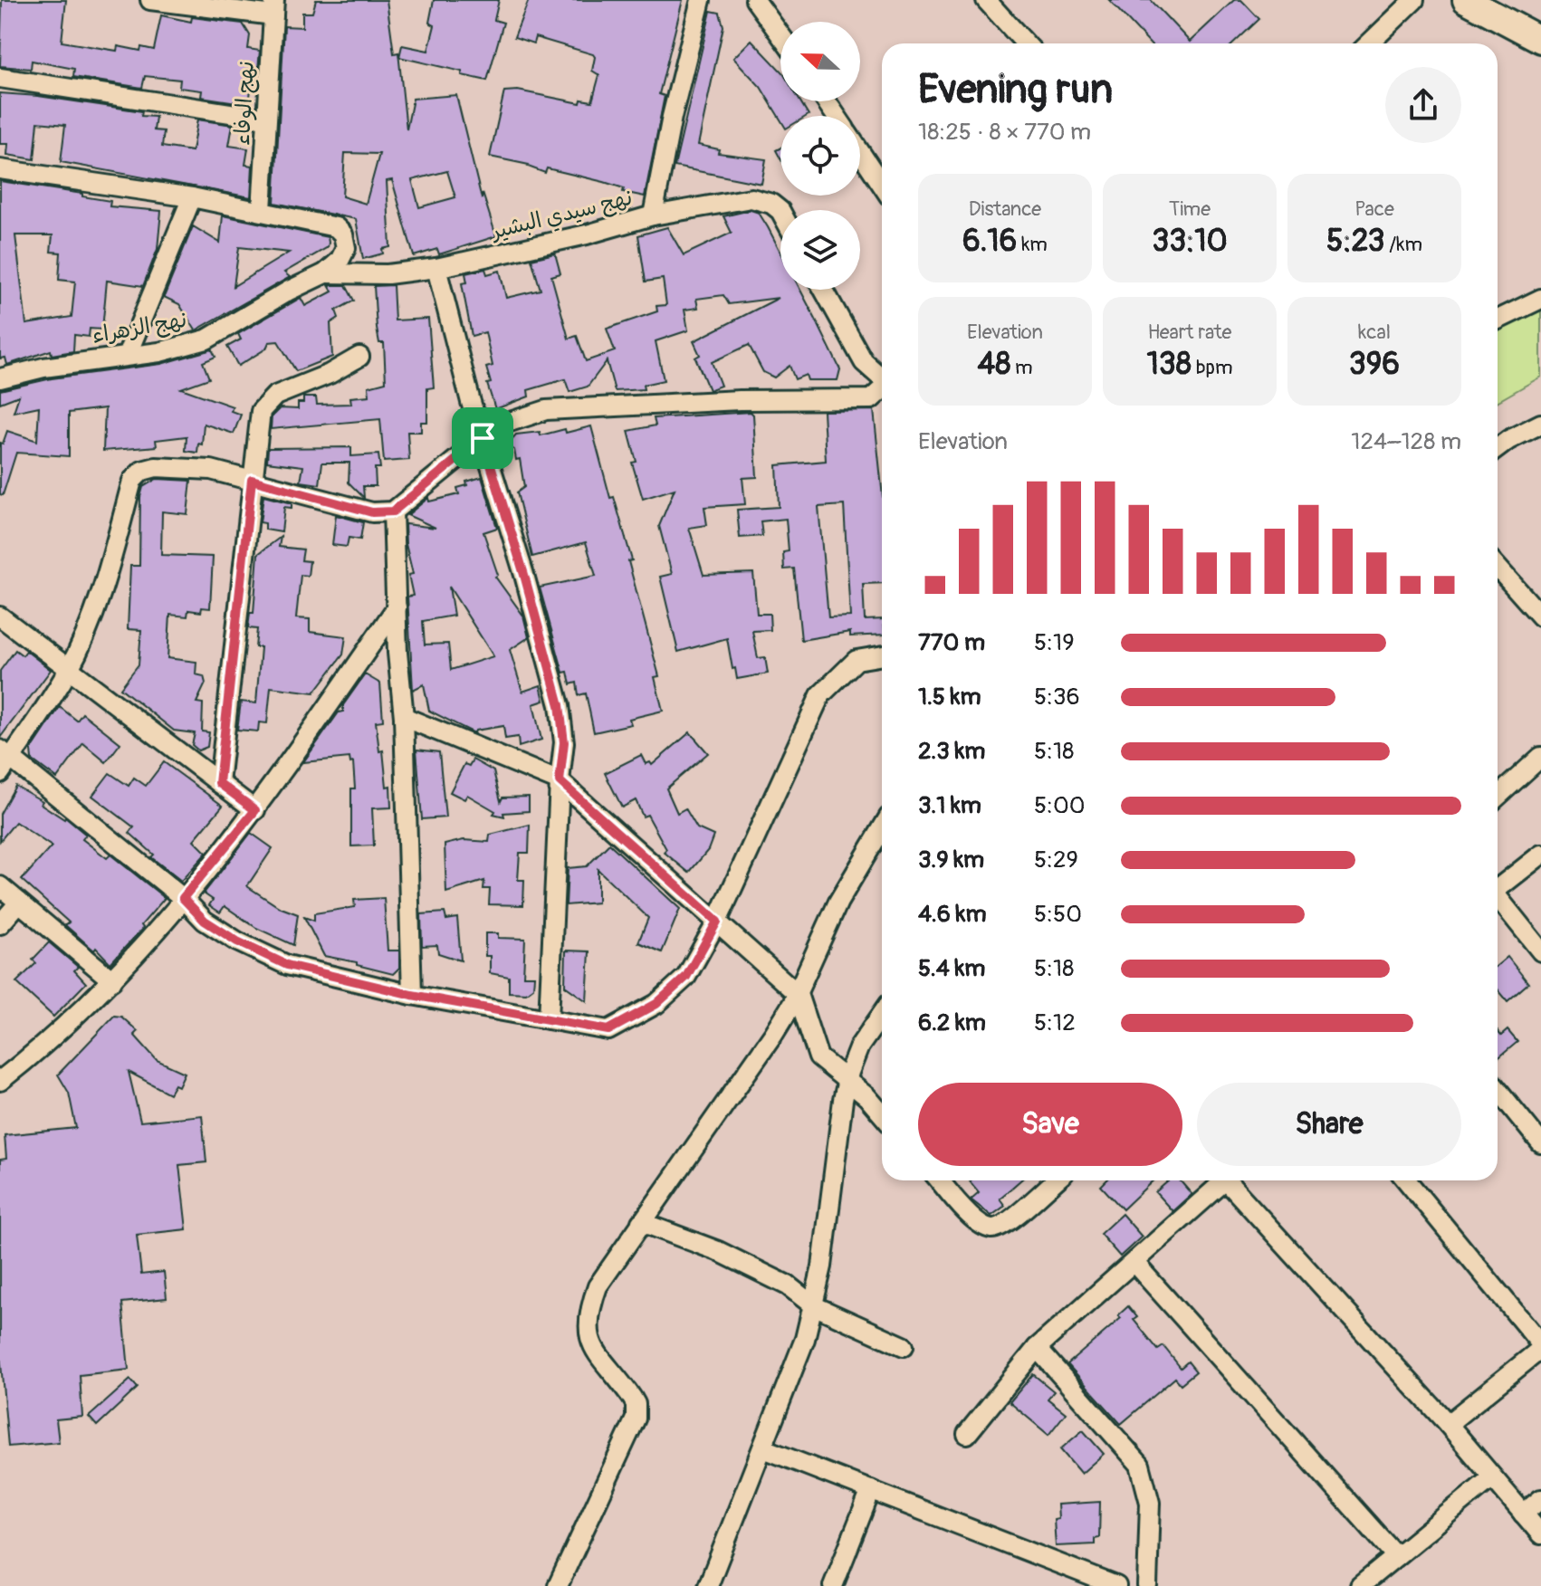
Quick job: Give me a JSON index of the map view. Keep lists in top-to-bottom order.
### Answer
{
  "streets": {
    "street": ["نهج الوفاء", "نهج سيدي البشير", "نهج الزهراء"]
  },
  "crossings": [
    ["نهج الوفاء", "نهج الزهراء"],
    ["نهج سيدي البشير", "نهج الزهراء"]
  ],
  "north": "left",
  "page": {
    "heading": ["Evening run", "18:25 · 8 × 770 m"],
    "stats": [
      ["Distance", "6.16 km"],
      ["Time", "33:10"],
      ["Pace", "5:23 /km"],
      ["Elevation", "48 m"],
      ["Heart rate", "138 bpm"],
      ["kcal", "396"]
    ],
    "chart": ["Elevation", "124–128 m"],
    "list": [
      {
        "name": "770 m",
        "note": "5:19"
      },
      {
        "name": "1.5 km",
        "note": "5:36"
      },
      {
        "name": "2.3 km",
        "note": "5:18"
      },
      {
        "name": "3.1 km",
        "note": "5:00"
      },
      {
        "name": "3.9 km",
        "note": "5:29"
      },
      {
        "name": "4.6 km",
        "note": "5:50"
      },
      {
        "name": "5.4 km",
        "note": "5:18"
      },
      {
        "name": "6.2 km",
        "note": "5:12"
      }
    ],
    "buttons": ["Save", "Share"]
  }
}
